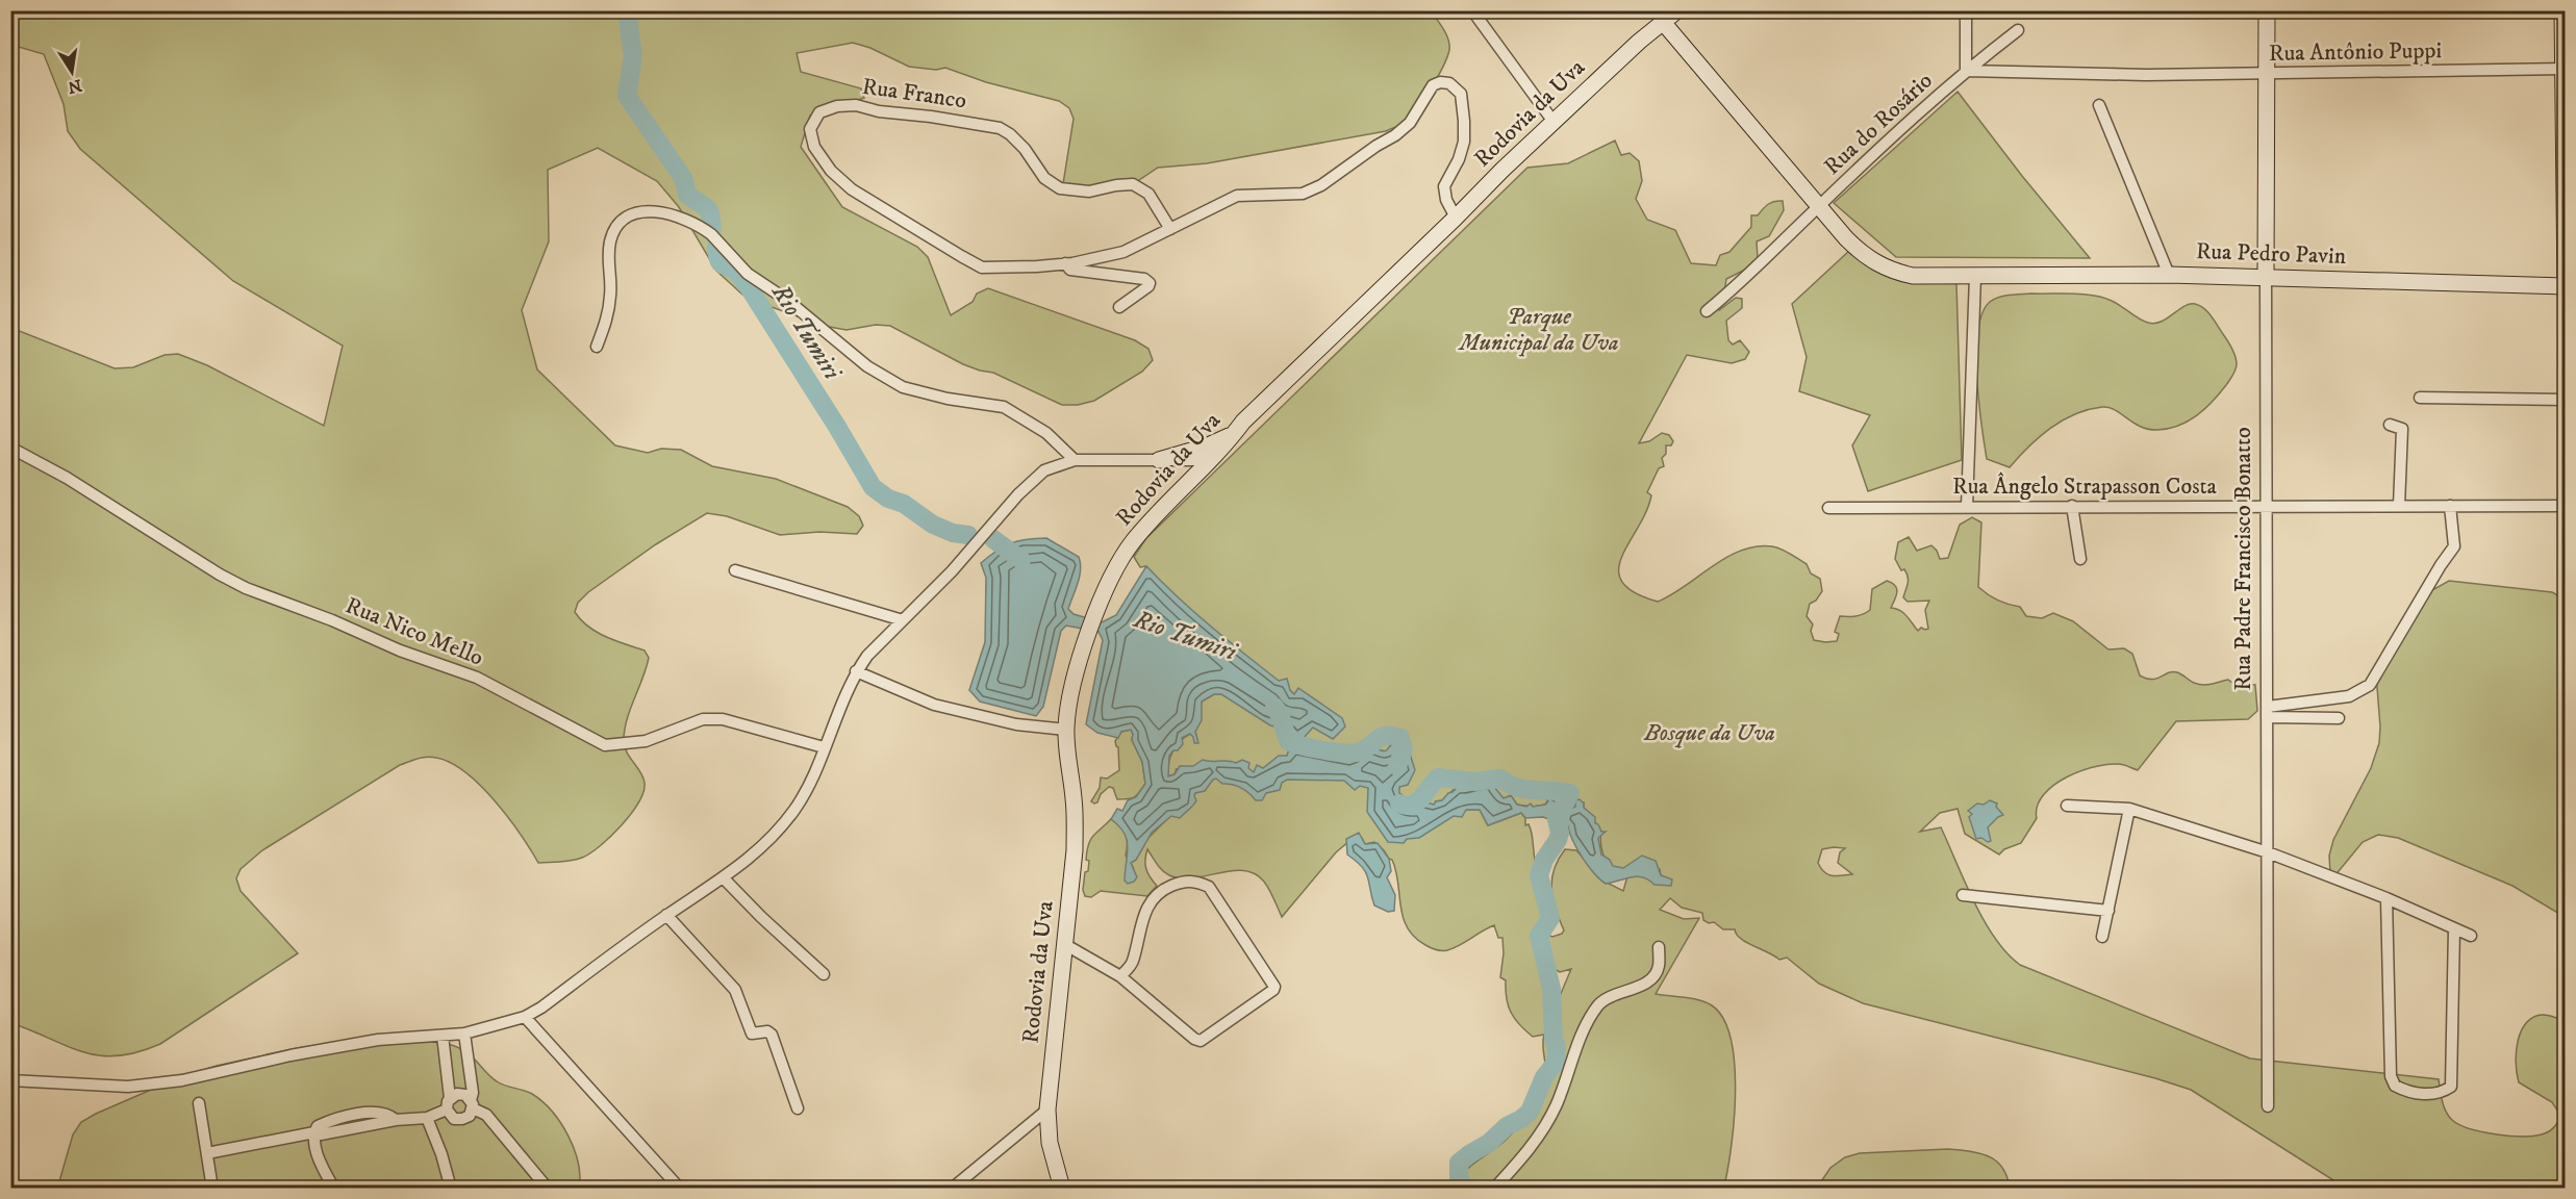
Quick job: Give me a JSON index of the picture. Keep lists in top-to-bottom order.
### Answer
{
  "streets": {
    "street": [
      "Rua Antônio Puppi",
      "Rua Franco",
      "Rodovia da Uva",
      "Rua do Rosário",
      "Rua Pedro Pavin",
      "Rua Ângelo Strapasson Costa",
      "Rua Padre Francisco Bonatto",
      "Rua Nico Mello"
    ]
  },
  "crossings": [
    ["Rua Antônio Puppi", "Rua do Rosário"],
    ["Rua Antônio Puppi", "Rua Padre Francisco Bonatto"],
    ["Rua Franco", "Rodovia da Uva"],
    ["Rodovia da Uva", "Rua Pedro Pavin"],
    ["Rua do Rosário", "Rua Pedro Pavin"],
    ["Rua Pedro Pavin", "Rua Padre Francisco Bonatto"],
    ["Rua Ângelo Strapasson Costa", "Rua Padre Francisco Bonatto"]
  ],
  "water": ["Rio Tumiri"],
  "parks": ["Parque Municipal da Uva", "Bosque da Uva"],
  "north": "bottom"
}
